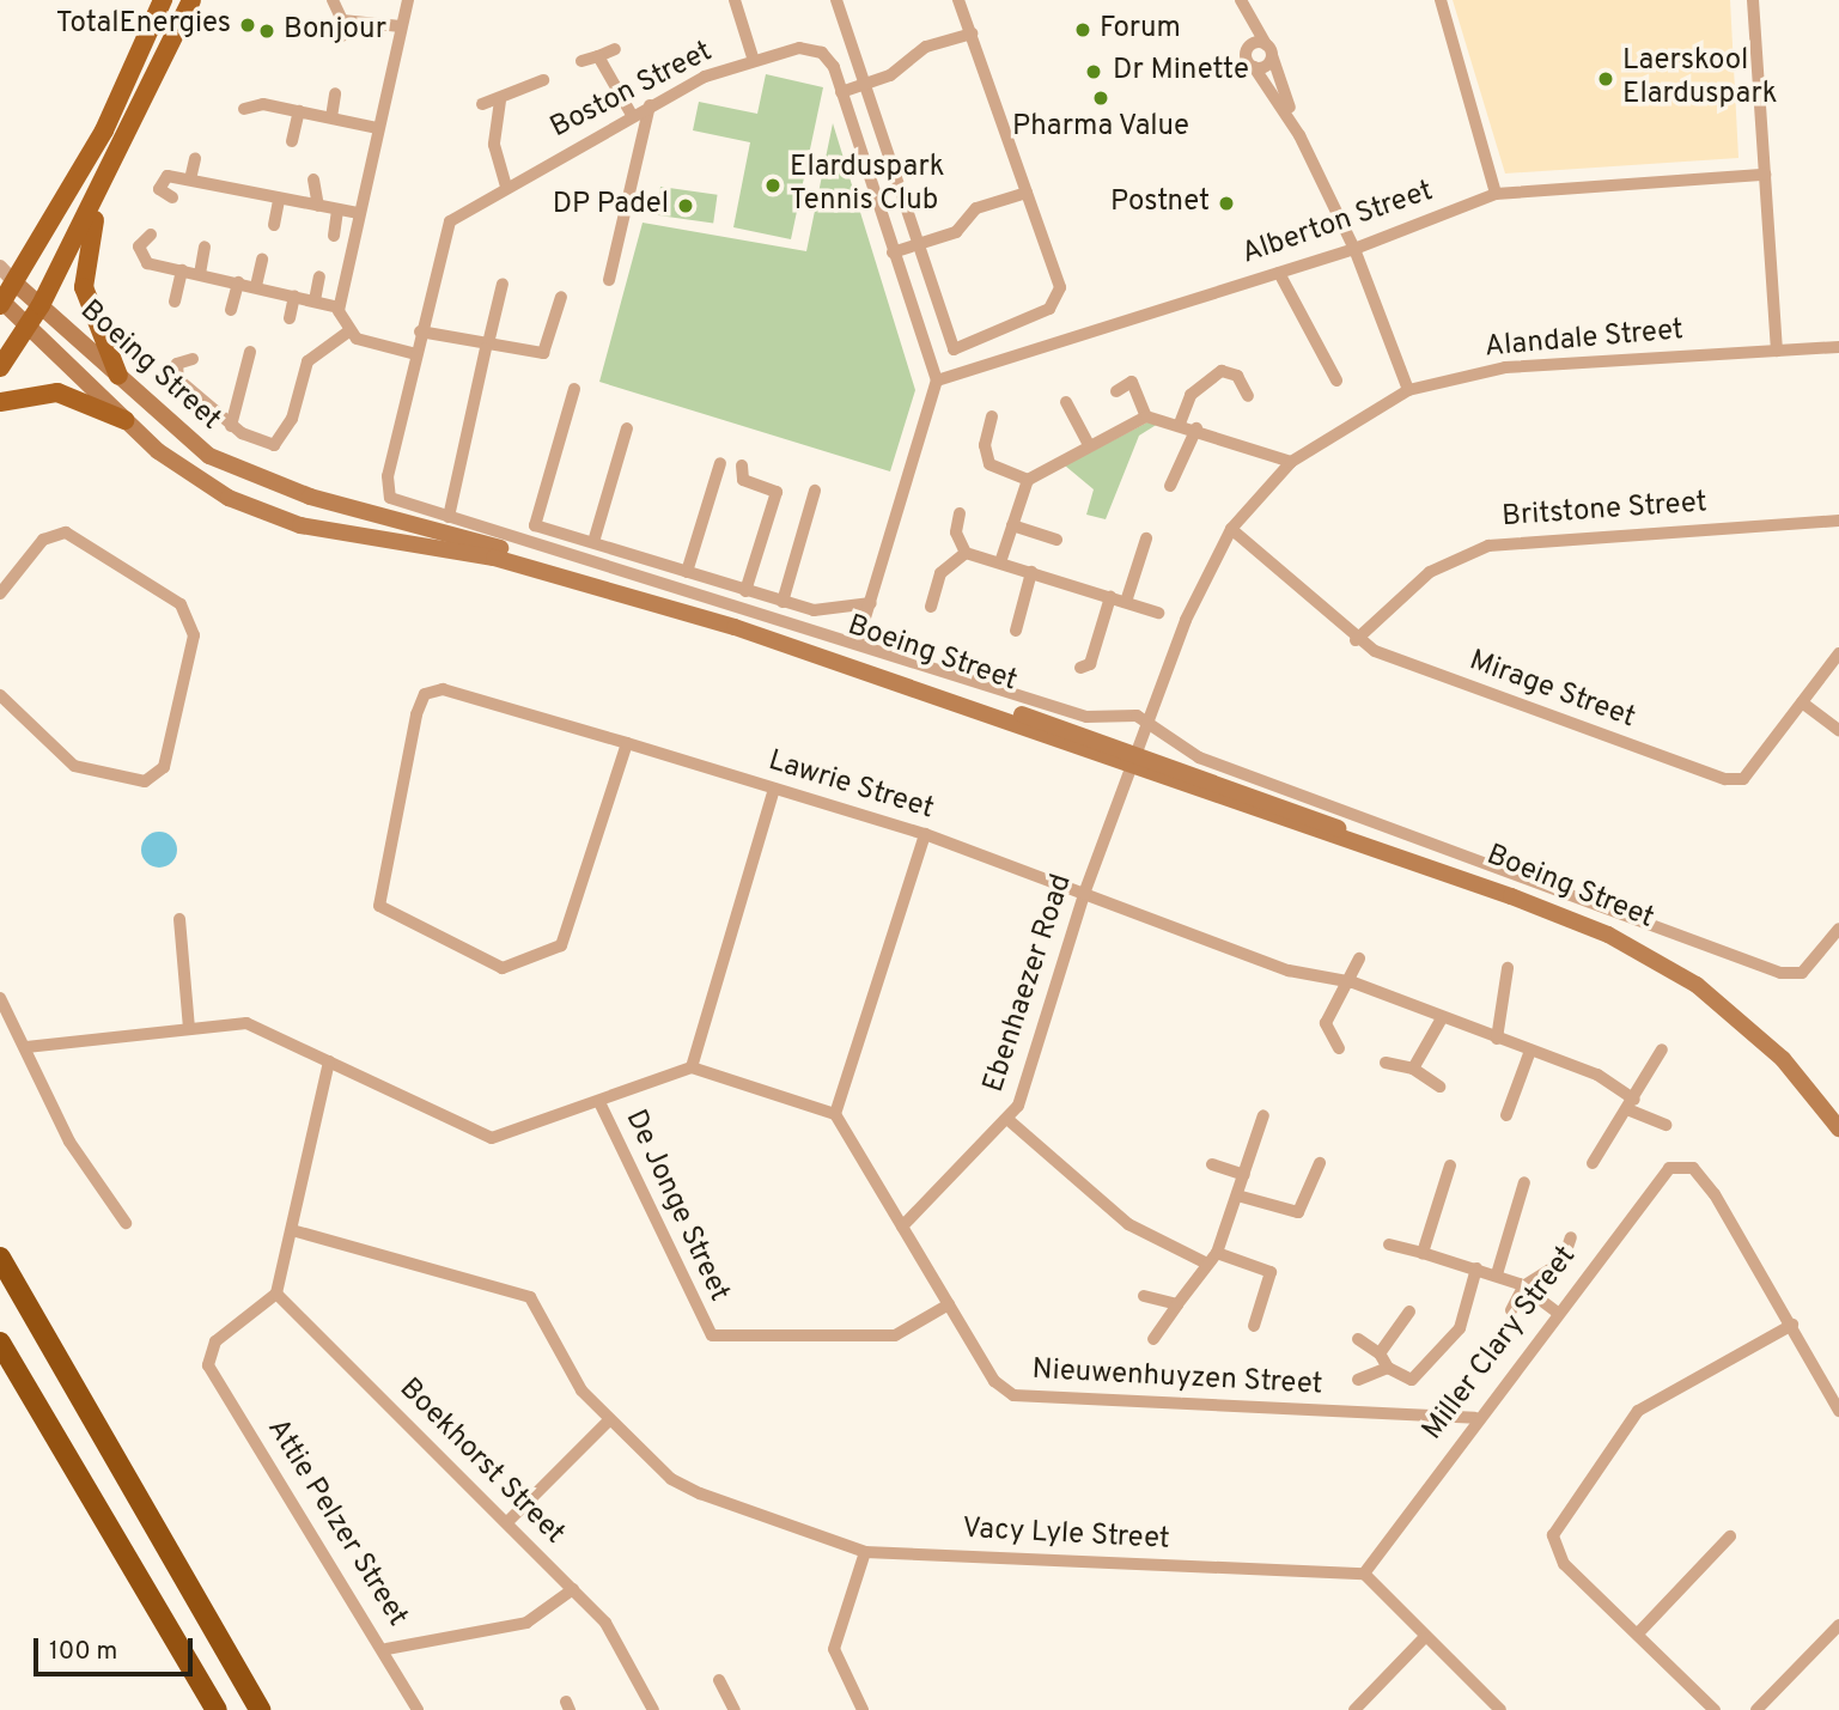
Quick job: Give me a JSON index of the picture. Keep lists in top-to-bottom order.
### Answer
{
  "streets": {
    "main road": ["Boeing Street"],
    "street": [
      "Boston Street",
      "Alberton Street",
      "Alandale Street",
      "Britstone Street",
      "Mirage Street",
      "Lawrie Street",
      "Ebenhaezer Road",
      "De Jonge Street",
      "Miller Clary Street",
      "Nieuwenhuyzen Street",
      "Boekhorst Street",
      "Attie Pelzer Street",
      "Vacy Lyle Street"
    ]
  },
  "crossings": [
    ["Boston Street", "Alberton Street"],
    ["Boston Street", "Boeing Street"],
    ["Alandale Street", "Boeing Street"],
    ["Alandale Street", "Mirage Street"],
    ["Alandale Street", "Ebenhaezer Road"],
    ["Boeing Street", "Ebenhaezer Road"],
    ["Britstone Street", "Mirage Street"],
    ["Lawrie Street", "Ebenhaezer Road"],
    ["Ebenhaezer Road", "Nieuwenhuyzen Street"],
    ["De Jonge Street", "Nieuwenhuyzen Street"],
    ["Miller Clary Street", "Nieuwenhuyzen Street"],
    ["Miller Clary Street", "Vacy Lyle Street"],
    ["Boekhorst Street", "Attie Pelzer Street"]
  ],
  "places": [
    "TotalEnergies",
    "Forum",
    "Bonjour",
    "Dr Minette",
    "Laerskool Elarduspark",
    "Pharma Value",
    "Elarduspark Tennis Club",
    "Postnet",
    "DP Padel"
  ],
  "scale_bar": "100 m"
}
